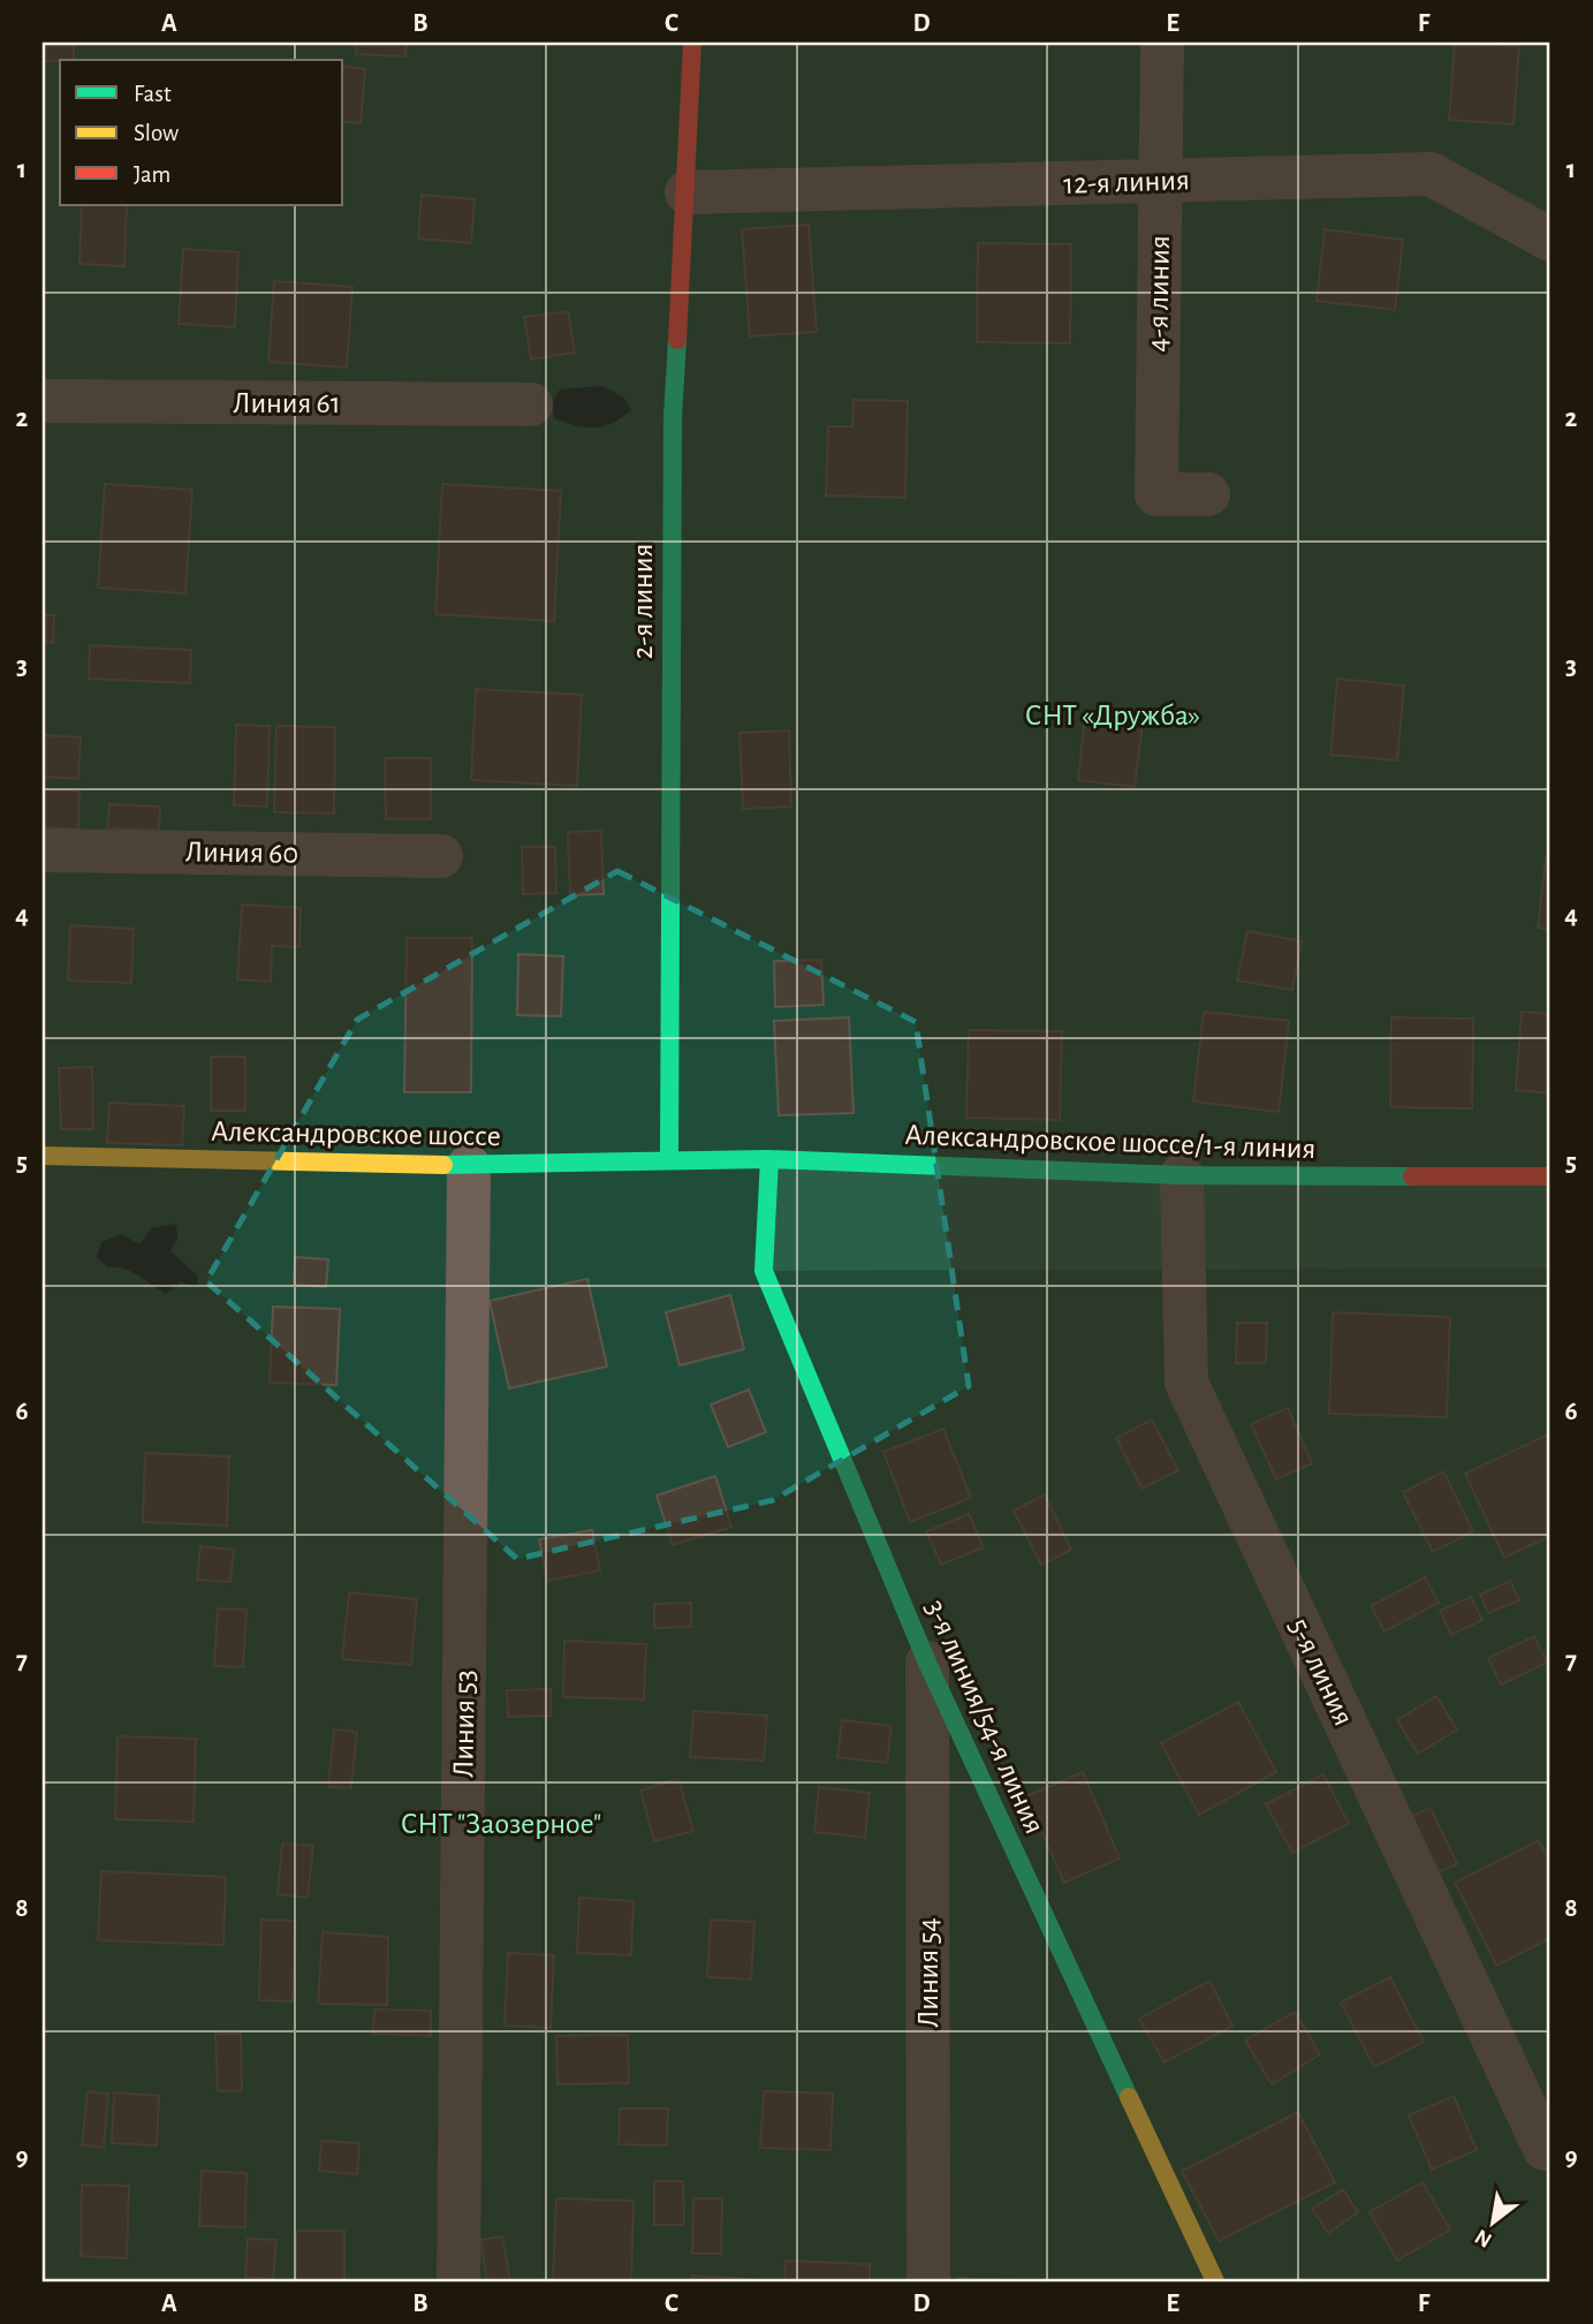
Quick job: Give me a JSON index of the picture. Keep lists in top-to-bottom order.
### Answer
{
  "streets": {
    "street": [
      "12-я линия",
      "4-я линия",
      "Линия 61",
      "2-я линия",
      "Линия 60",
      "Александровское шоссе",
      "Александровское шоссе/1-я линия",
      "5-я линия",
      "3-я линия/54-я линия",
      "Линия 53",
      "Линия 54"
    ]
  },
  "crossings": [
    ["12-я линия", "4-я линия"],
    ["12-я линия", "2-я линия"],
    ["2-я линия", "Александровское шоссе"],
    ["2-я линия", "Александровское шоссе/1-я линия"],
    ["Александровское шоссе", "Александровское шоссе/1-я линия"],
    ["Александровское шоссе", "Линия 53"],
    ["Александровское шоссе/1-я линия", "5-я линия"],
    ["Александровское шоссе/1-я линия", "3-я линия/54-я линия"],
    ["3-я линия/54-я линия", "Линия 54"]
  ],
  "parks": ["СНТ «Дружба»", "СНТ \"Заозерное\""],
  "legend": ["Fast", "Slow", "Jam"],
  "north": "bottom left",
  "grid": {
    "columns": [
      "A",
      "B",
      "C",
      "D",
      "E",
      "F"
    ],
    "rows": [
      "1",
      "2",
      "3",
      "4",
      "5",
      "6",
      "7",
      "8",
      "9"
    ]
  }
}
